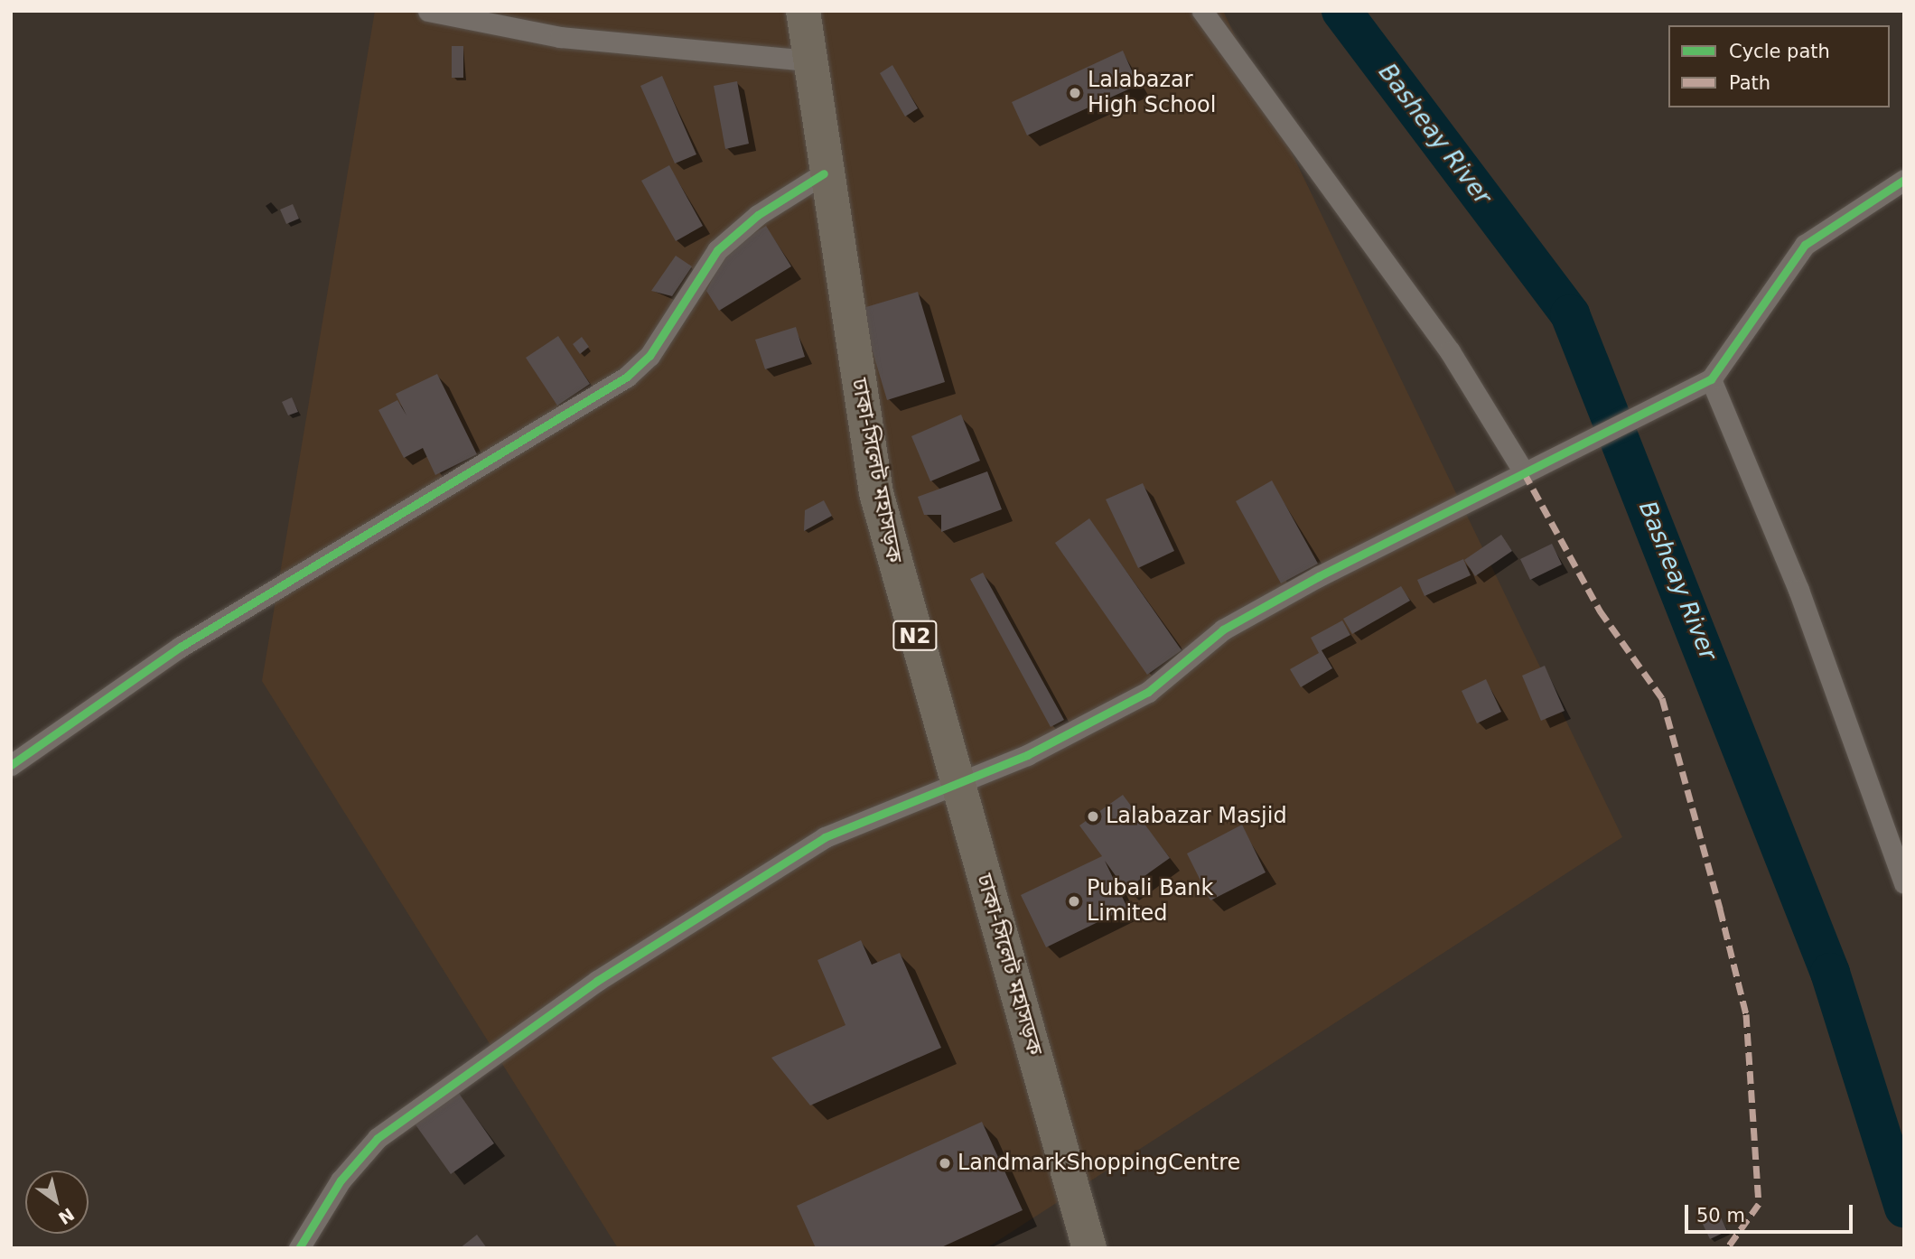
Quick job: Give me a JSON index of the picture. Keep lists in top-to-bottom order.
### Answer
{
  "streets": {
    "highway": ["ঢাকা-সিলেট মহাসড়ক", "N2"]
  },
  "water": ["Basheay River"],
  "places": [
    "Lalabazar High School",
    "Lalabazar Masjid",
    "Pubali Bank Limited",
    "LandmarkShoppingCentre"
  ],
  "legend": ["Cycle path", "Path"],
  "scale_bar": "50 m",
  "north": "bottom right"
}
